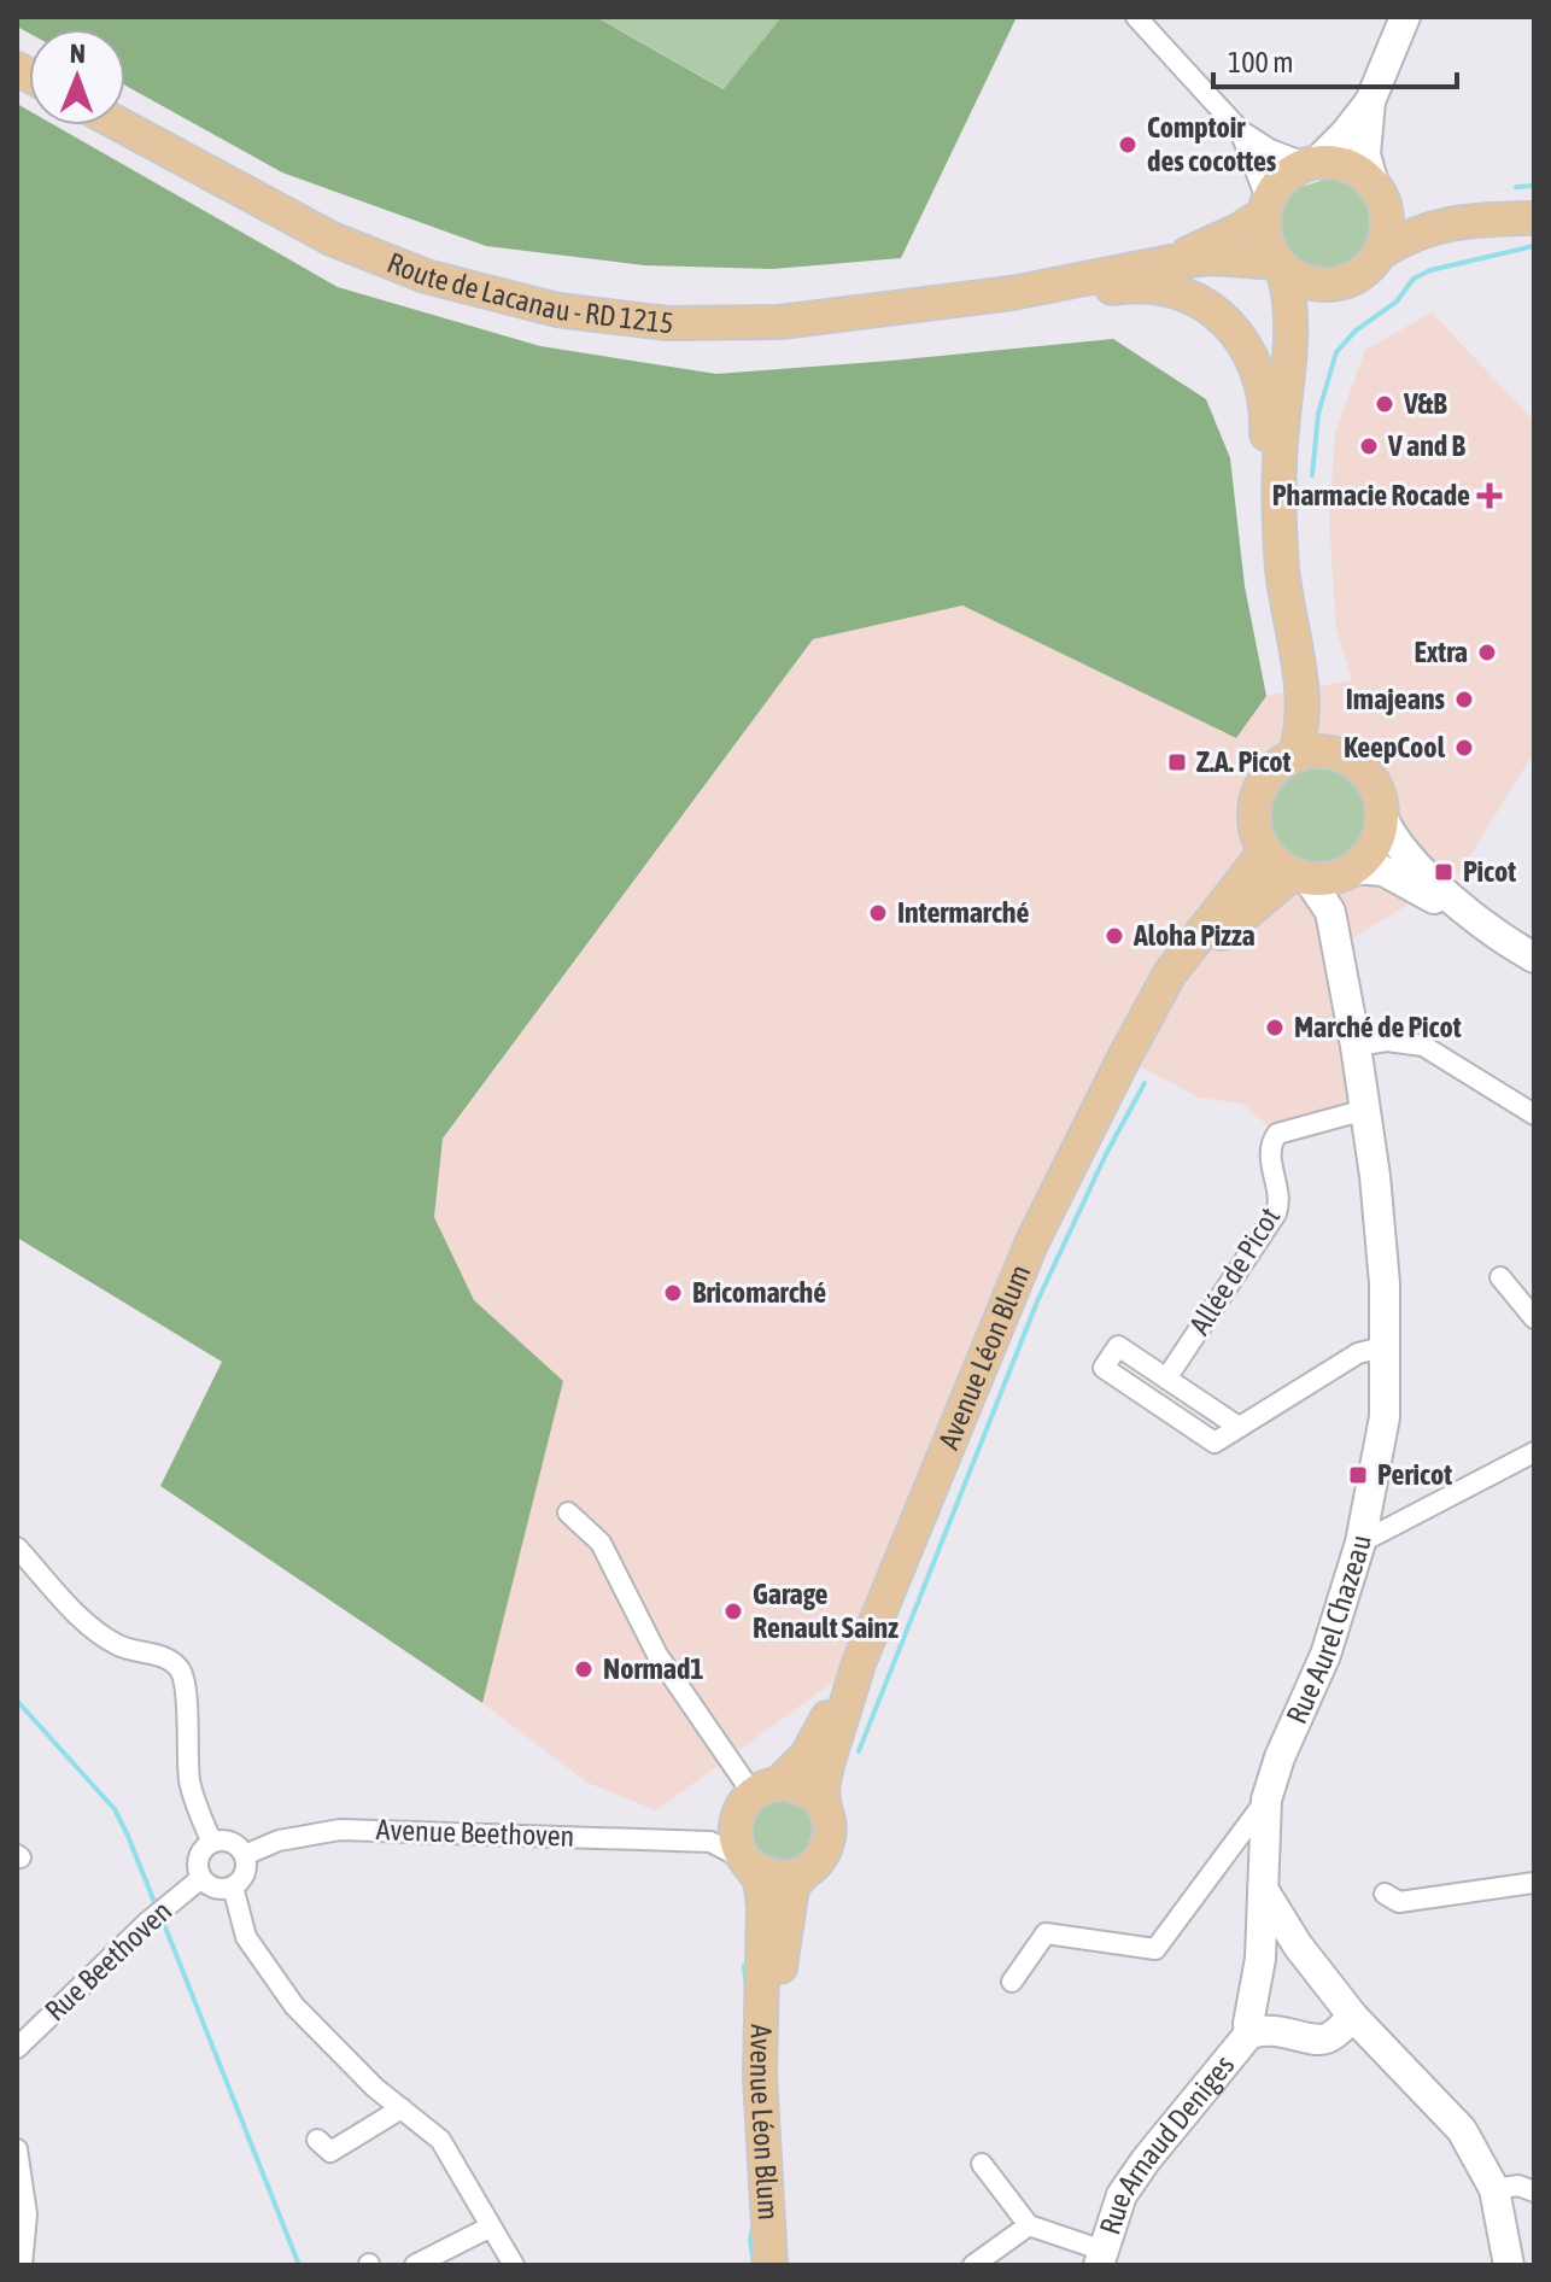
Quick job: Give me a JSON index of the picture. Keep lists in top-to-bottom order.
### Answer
{
  "streets": {
    "main road": ["Route de Lacanau - RD 1215", "Avenue Léon Blum"],
    "street": [
      "Allée de Picot",
      "Rue Aurel Chazeau",
      "Avenue Beethoven",
      "Rue Beethoven",
      "Rue Arnaud Deniges"
    ]
  },
  "crossings": [
    ["Allée de Picot", "Rue Aurel Chazeau"],
    ["Avenue Léon Blum", "Rue Aurel Chazeau"],
    ["Avenue Léon Blum", "Avenue Beethoven"],
    ["Rue Aurel Chazeau", "Rue Arnaud Deniges"],
    ["Avenue Beethoven", "Rue Beethoven"]
  ],
  "places": {
    "other": [
      "Comptoir des cocottes",
      "V&B",
      "V and B",
      "Extra",
      "Imajeans",
      "KeepCool",
      "Intermarché",
      "Aloha Pizza",
      "Marché de Picot",
      "Bricomarché",
      "Garage Renault Sainz",
      "Normad1"
    ],
    "health": ["Pharmacie Rocade"],
    "transit": ["Z.A. Picot", "Picot", "Pericot"]
  },
  "scale_bar": "100 m",
  "north": "top"
}
